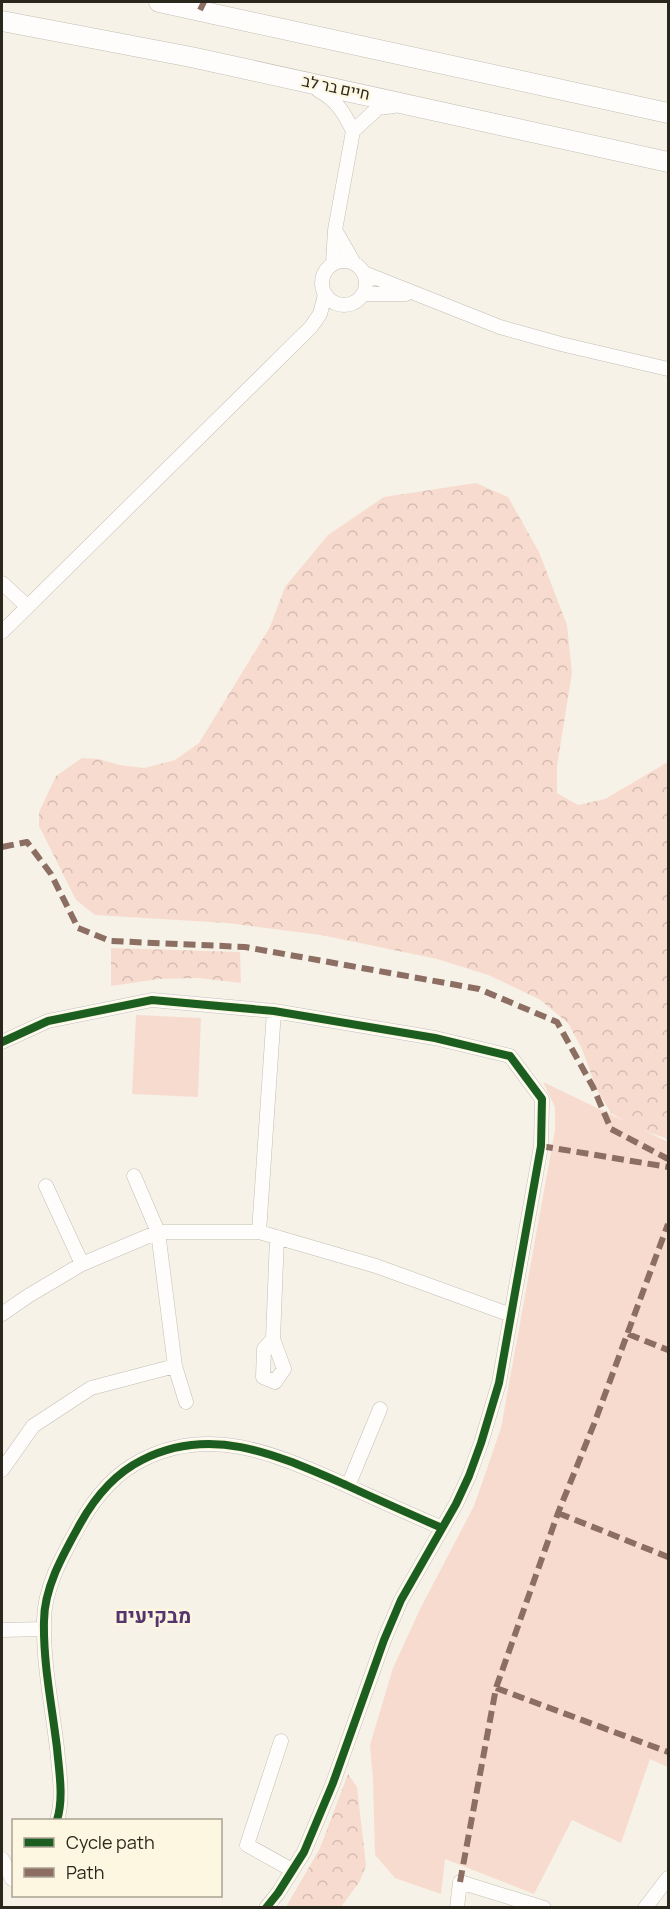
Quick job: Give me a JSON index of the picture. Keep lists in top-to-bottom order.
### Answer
{
  "streets": {
    "main road": ["חיים בר לב"]
  },
  "districts": ["מבקיעים"],
  "legend": ["Cycle path", "Path"]
}
